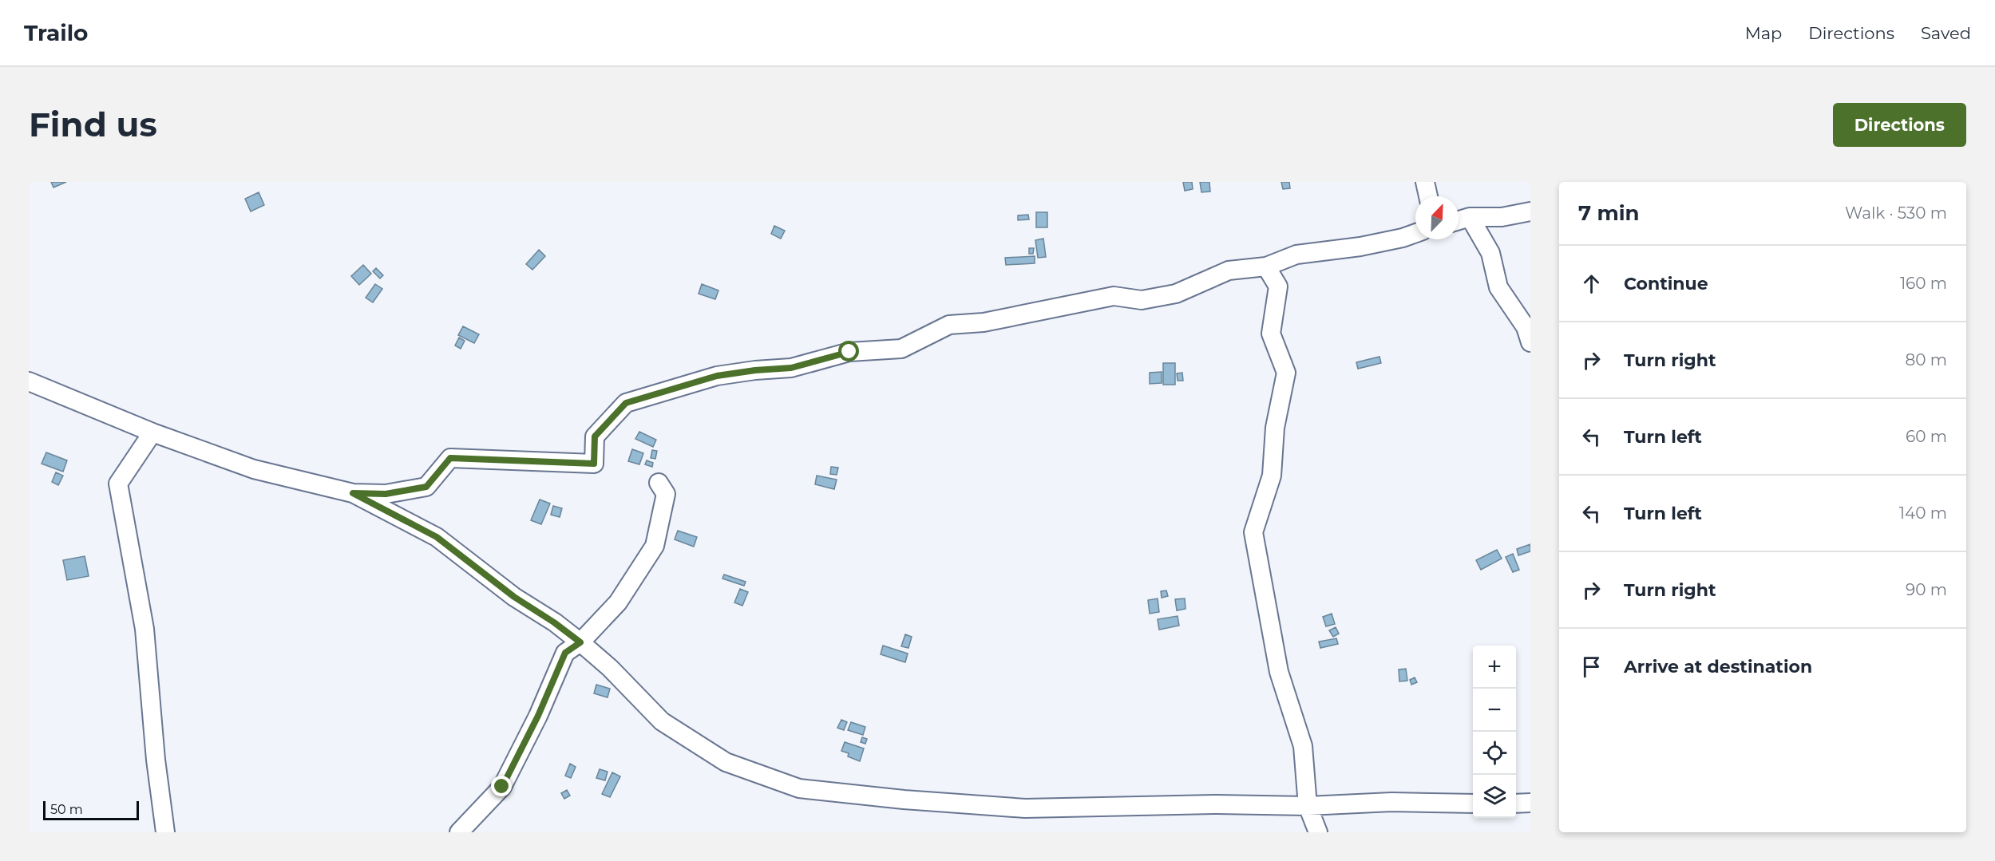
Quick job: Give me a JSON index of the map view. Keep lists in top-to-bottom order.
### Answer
{
  "scale_bar": "50 m",
  "north": "top right",
  "page": {
    "header": "Trailo",
    "nav": ["Map", "Directions", "Saved"],
    "buttons": "Directions",
    "title": "Find us",
    "heading": ["7 min", "Walk · 530 m"],
    "list": [
      ["Continue", "160 m"],
      ["Turn right", "80 m"],
      ["Turn left", "60 m"],
      ["Turn left", "140 m"],
      ["Turn right", "90 m"],
      "Arrive at destination"
    ],
    "map_buttons": ["+", "−"],
    "scale": "50 m"
  }
}
